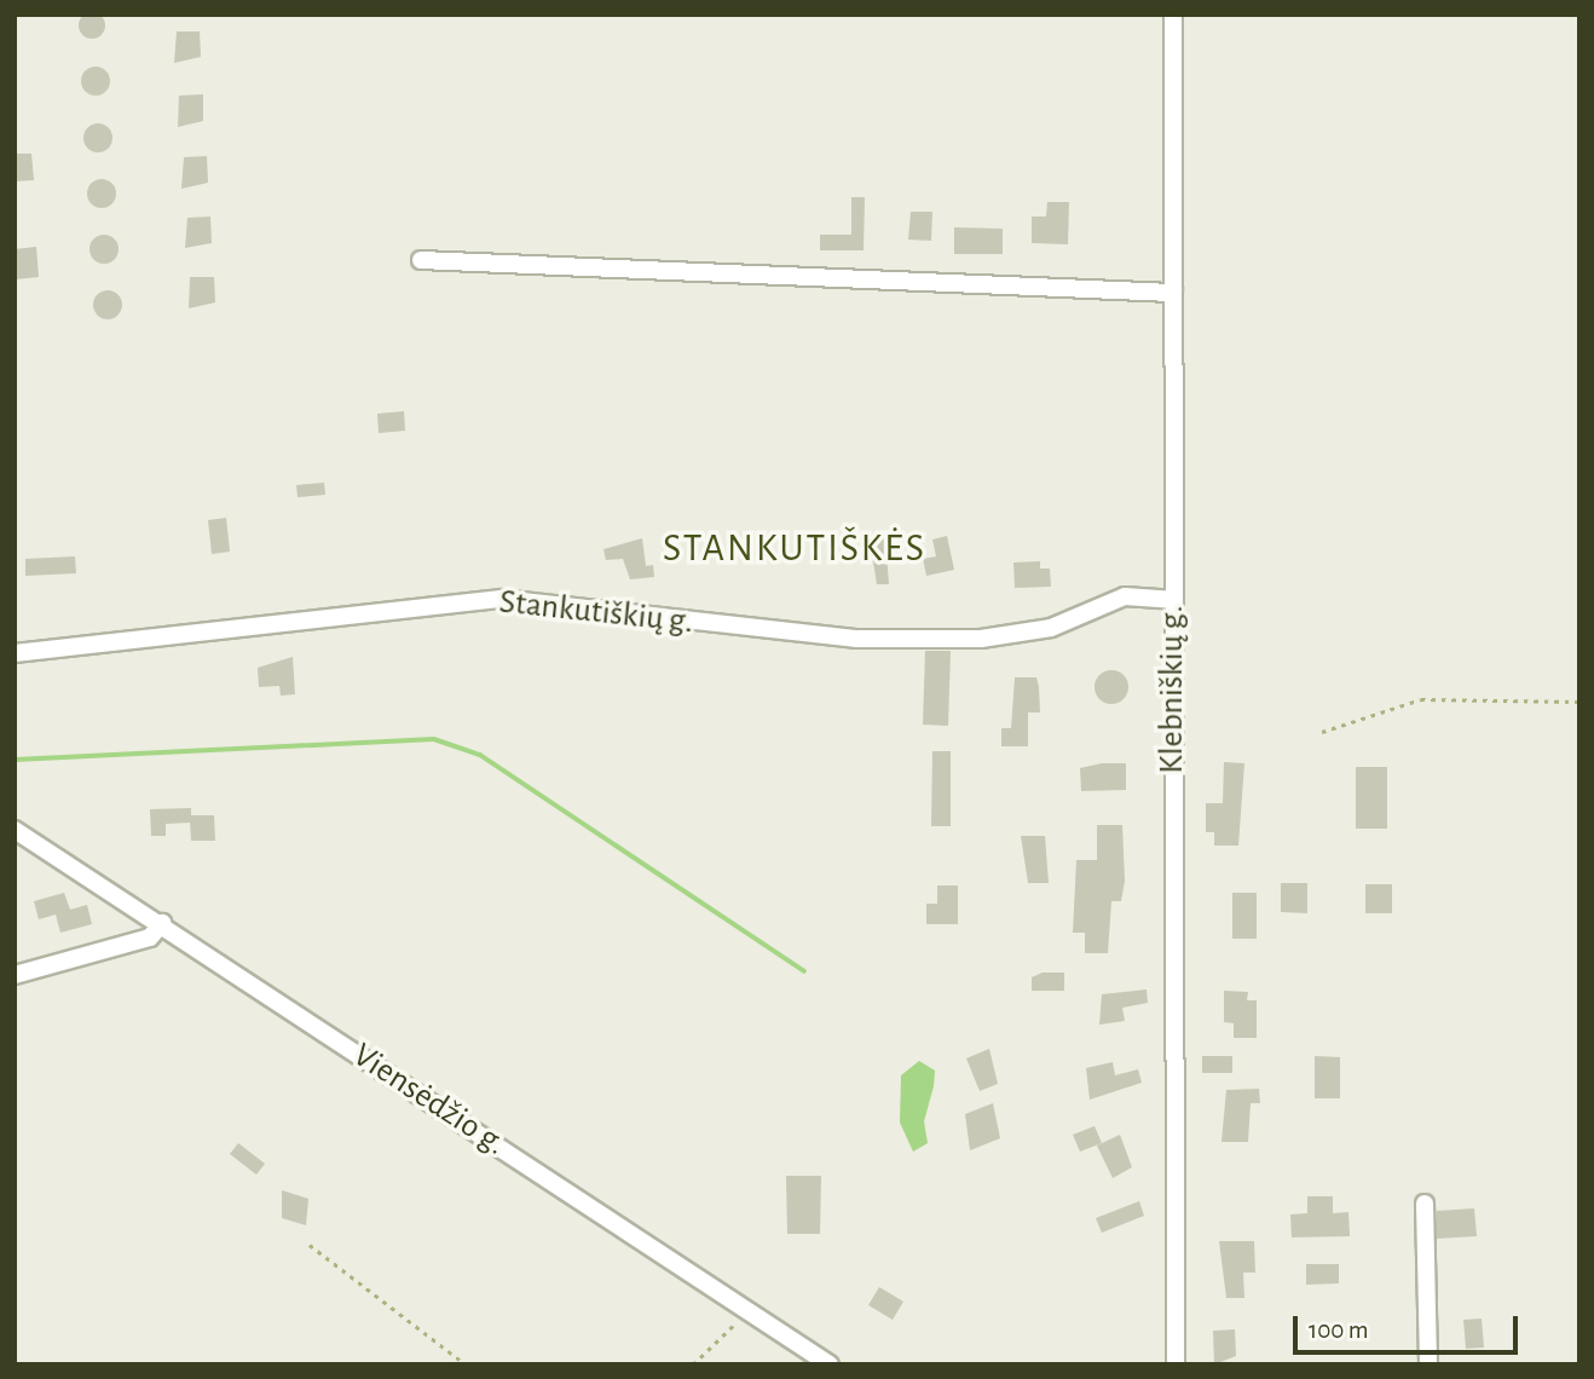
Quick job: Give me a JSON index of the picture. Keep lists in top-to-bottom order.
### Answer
{
  "streets": {
    "street": ["Stankutiškių g.", "Klebniškių g.", "Viensėdžio g."]
  },
  "crossings": [
    ["Stankutiškių g.", "Klebniškių g."]
  ],
  "districts": ["STANKUTIŠKĖS"],
  "scale_bar": "100 m"
}
